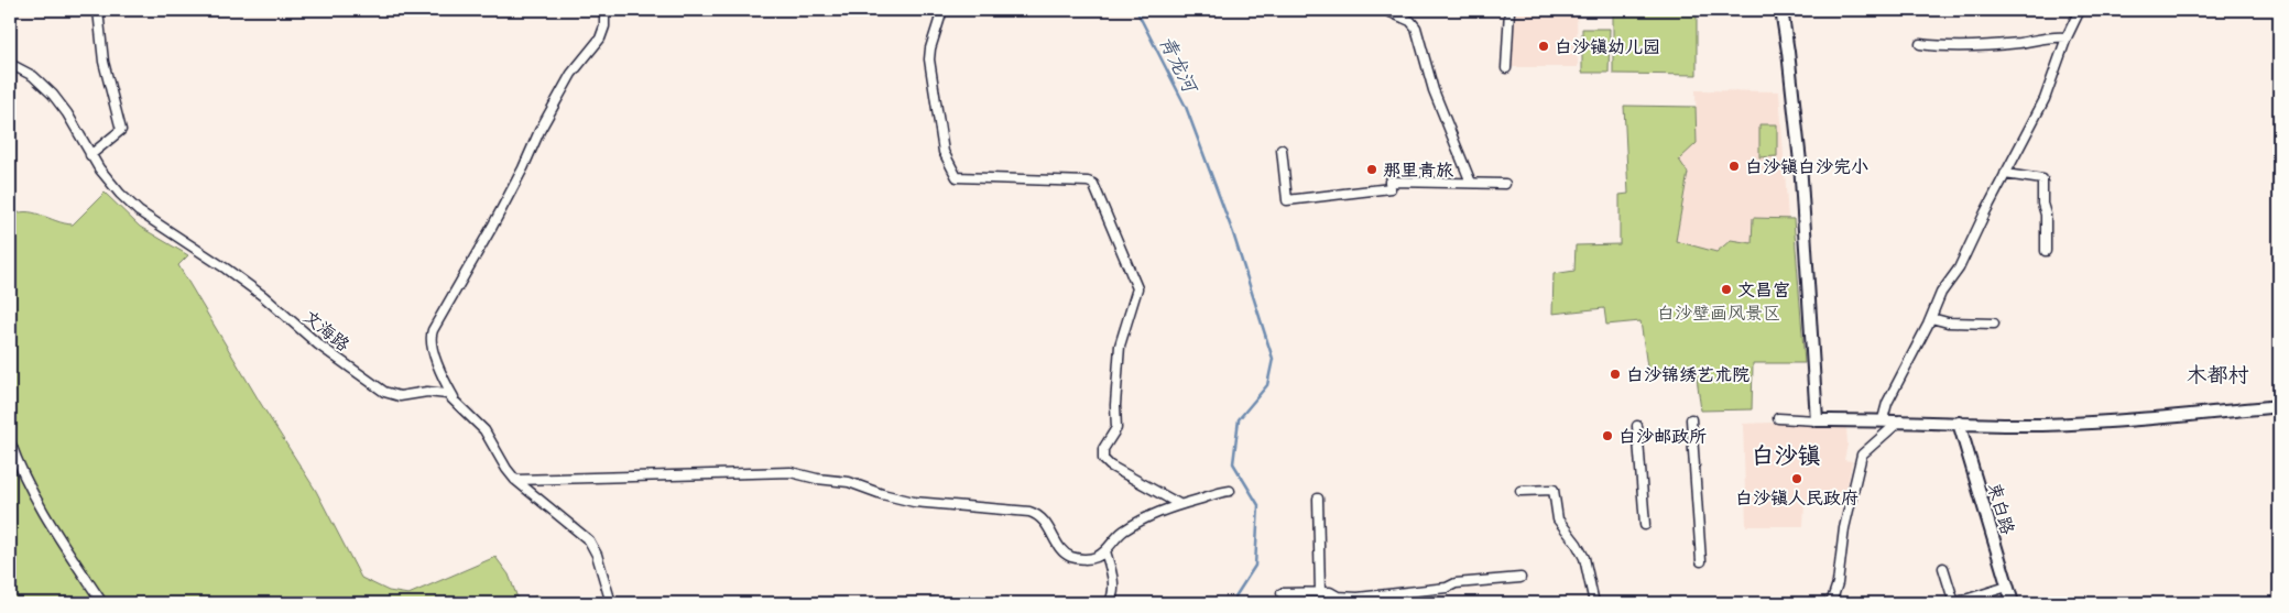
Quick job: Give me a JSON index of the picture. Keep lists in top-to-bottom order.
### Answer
{
  "streets": {
    "main road": ["束白路"],
    "street": ["文海路"]
  },
  "districts": ["木都村", "白沙镇"],
  "water": ["青龙河"],
  "parks": ["白沙壁画风景区"],
  "places": [
    "白沙镇幼儿园",
    "白沙镇白沙完小",
    "那里青旅",
    "文昌宫",
    "白沙锦绣艺术院",
    "白沙邮政所",
    "白沙镇人民政府"
  ]
}
